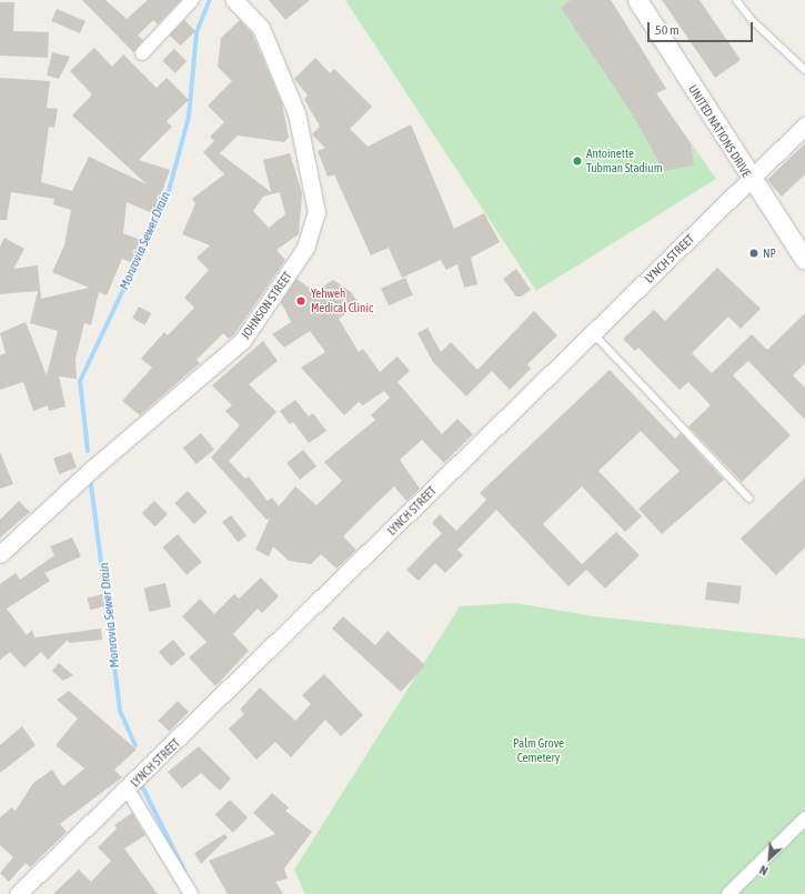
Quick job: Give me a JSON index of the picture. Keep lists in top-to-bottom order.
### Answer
{
  "streets": {
    "main road": ["UNITED NATIONS DRIVE"],
    "street": ["LYNCH STREET", "JOHNSON STREET"]
  },
  "crossings": [
    ["UNITED NATIONS DRIVE", "LYNCH STREET"]
  ],
  "water": ["Monrovia Sewer Drain"],
  "parks": ["Palm Grove Cemetery"],
  "places": ["Antoinette Tubman Stadium", "NP", "Yehweh Medical Clinic"],
  "scale_bar": "50 m",
  "north": "bottom left"
}
